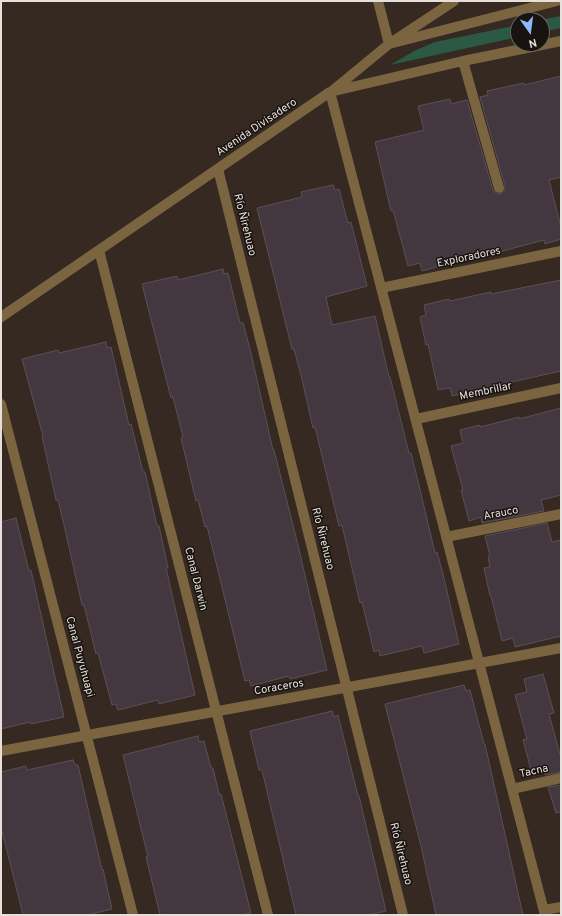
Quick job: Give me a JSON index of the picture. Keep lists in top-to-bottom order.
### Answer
{
  "streets": {
    "street": [
      "Avenida Divisadero",
      "Río Ñirehuao",
      "Exploradores",
      "Membrillar",
      "Arauco",
      "Canal Darwin",
      "Canal Puyuhuapi",
      "Coraceros",
      "Tacna"
    ]
  },
  "crossings": [
    ["Avenida Divisadero", "Río Ñirehuao"],
    ["Avenida Divisadero", "Canal Darwin"],
    ["Río Ñirehuao", "Coraceros"],
    ["Canal Darwin", "Coraceros"],
    ["Canal Puyuhuapi", "Coraceros"]
  ],
  "north": "bottom"
}
